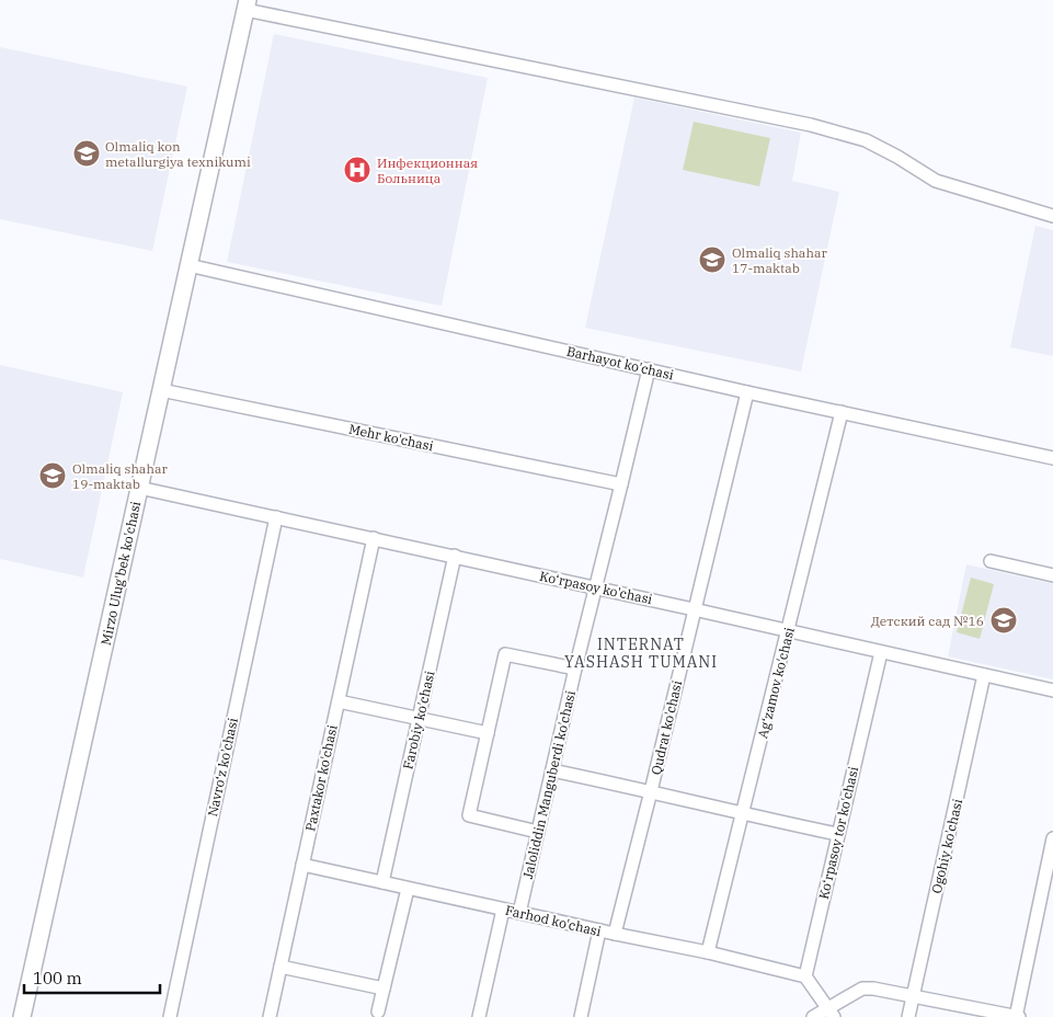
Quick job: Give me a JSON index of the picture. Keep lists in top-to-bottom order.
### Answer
{
  "streets": {
    "main road": ["Mirzo Ulug'bek ko'chasi"],
    "street": [
      "Barhayot ko'chasi",
      "Mehr ko'chasi",
      "Ko‘rpasoy ko'chasi",
      "Ag‘zamov ko'chasi",
      "Farobiy ko'chasi",
      "Qudrat ko'chasi",
      "Navro‘z ko'chasi",
      "Paxtakor ko'chasi",
      "Jaloliddin Manguberdi ko'chasi",
      "Ko‘rpasoy tor ko'chasi",
      "Ogohiy ko'chasi",
      "Farhod ko'chasi"
    ]
  },
  "crossings": [
    ["Barhayot ko'chasi", "Mirzo Ulug'bek ko'chasi"],
    ["Barhayot ko'chasi", "Ag‘zamov ko'chasi"],
    ["Barhayot ko'chasi", "Qudrat ko'chasi"],
    ["Barhayot ko'chasi", "Jaloliddin Manguberdi ko'chasi"],
    ["Mehr ko'chasi", "Mirzo Ulug'bek ko'chasi"],
    ["Mehr ko'chasi", "Jaloliddin Manguberdi ko'chasi"],
    ["Mirzo Ulug'bek ko'chasi", "Ko‘rpasoy ko'chasi"],
    ["Ko‘rpasoy ko'chasi", "Ag‘zamov ko'chasi"],
    ["Ko‘rpasoy ko'chasi", "Farobiy ko'chasi"],
    ["Ko‘rpasoy ko'chasi", "Qudrat ko'chasi"],
    ["Ko‘rpasoy ko'chasi", "Navro‘z ko'chasi"],
    ["Ko‘rpasoy ko'chasi", "Paxtakor ko'chasi"],
    ["Ko‘rpasoy ko'chasi", "Jaloliddin Manguberdi ko'chasi"],
    ["Ko‘rpasoy ko'chasi", "Ko‘rpasoy tor ko'chasi"],
    ["Ko‘rpasoy ko'chasi", "Ogohiy ko'chasi"],
    ["Ag‘zamov ko'chasi", "Farhod ko'chasi"],
    ["Farobiy ko'chasi", "Farhod ko'chasi"],
    ["Qudrat ko'chasi", "Farhod ko'chasi"],
    ["Paxtakor ko'chasi", "Farhod ko'chasi"],
    ["Jaloliddin Manguberdi ko'chasi", "Farhod ko'chasi"],
    ["Ko‘rpasoy tor ko'chasi", "Farhod ko'chasi"]
  ],
  "districts": ["INTERNAT YASHASH TUMANI"],
  "places": {
    "school or university": [
      "Olmaliq kon metallurgiya texnikumi",
      "Olmaliq shahar 17-maktab",
      "Olmaliq shahar 19-maktab",
      "Детский сад №16"
    ],
    "hospital": ["Инфекционная Больница"]
  },
  "scale_bar": "100 m"
}
